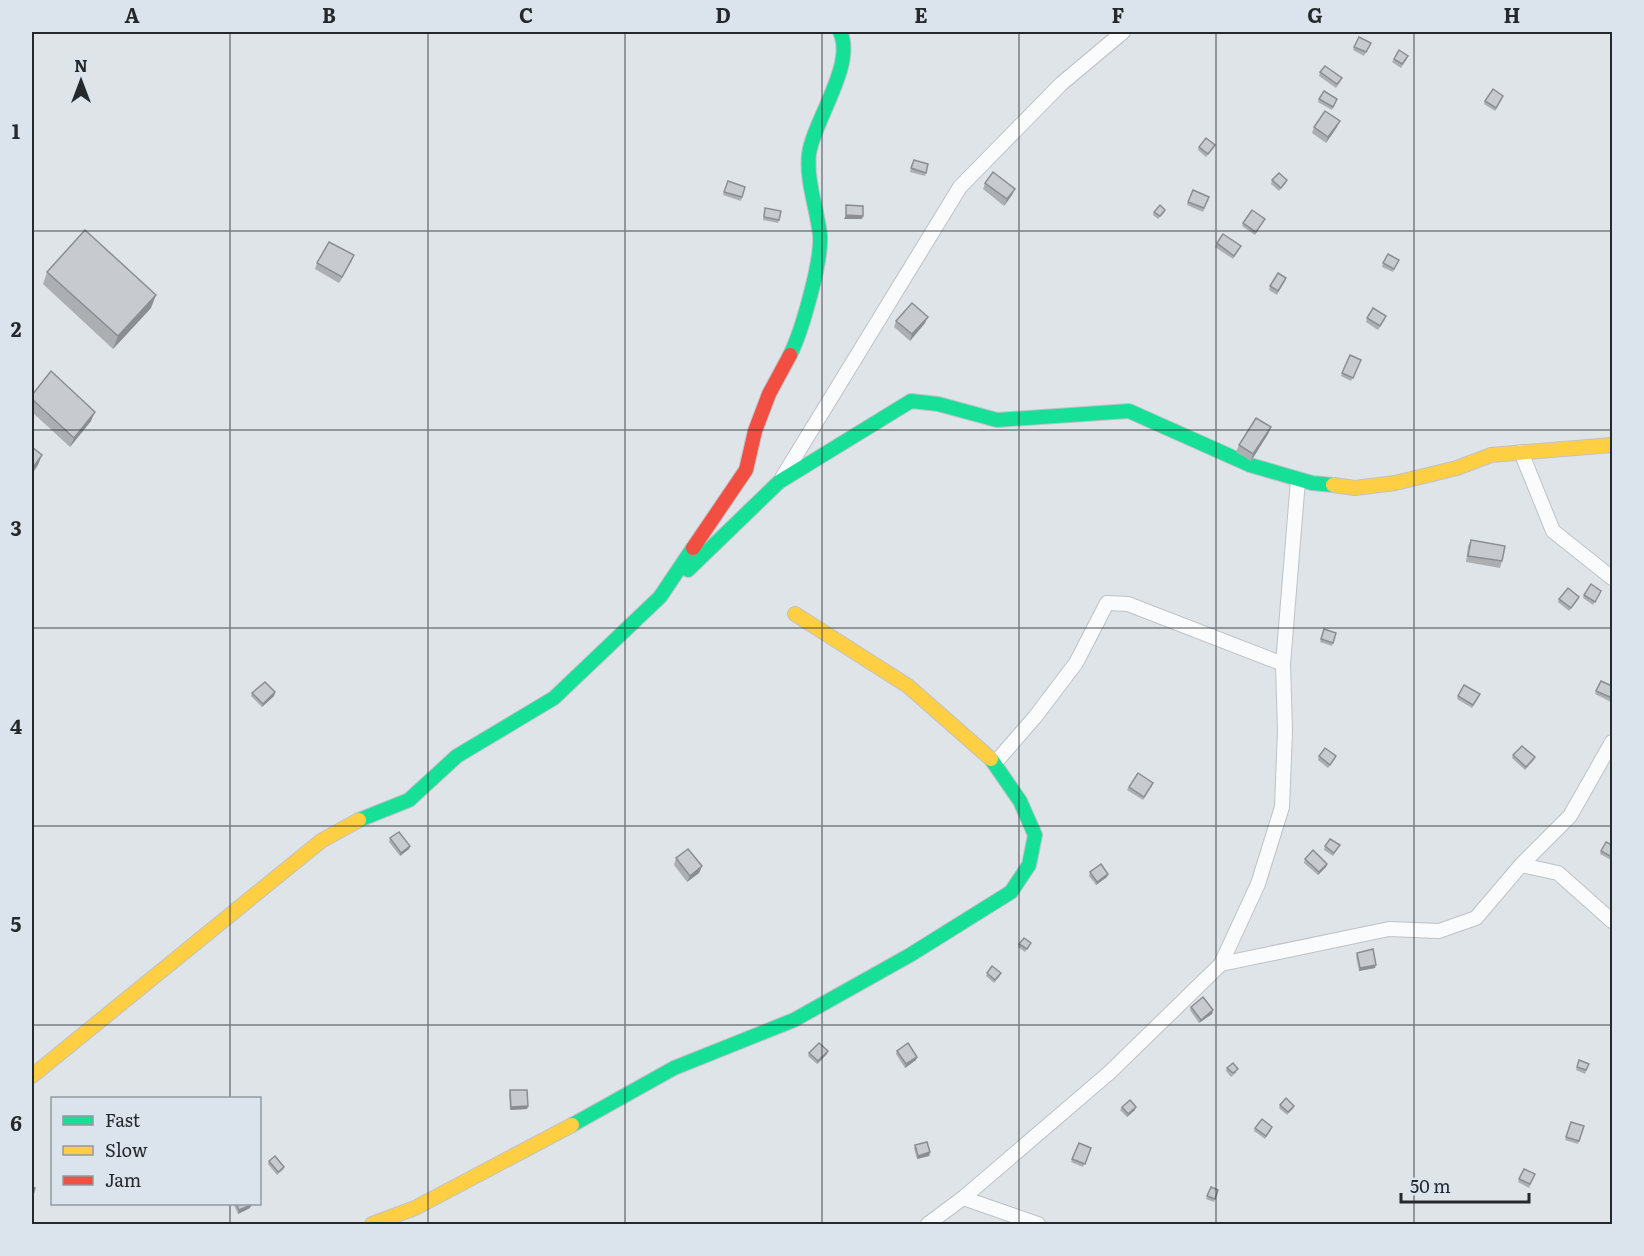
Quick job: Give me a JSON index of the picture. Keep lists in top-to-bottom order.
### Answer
{
  "legend": ["Fast", "Slow", "Jam"],
  "scale_bar": "50 m",
  "north": "top",
  "grid": {
    "columns": [
      "A",
      "B",
      "C",
      "D",
      "E",
      "F",
      "G",
      "H"
    ],
    "rows": [
      "1",
      "2",
      "3",
      "4",
      "5",
      "6"
    ]
  }
}
